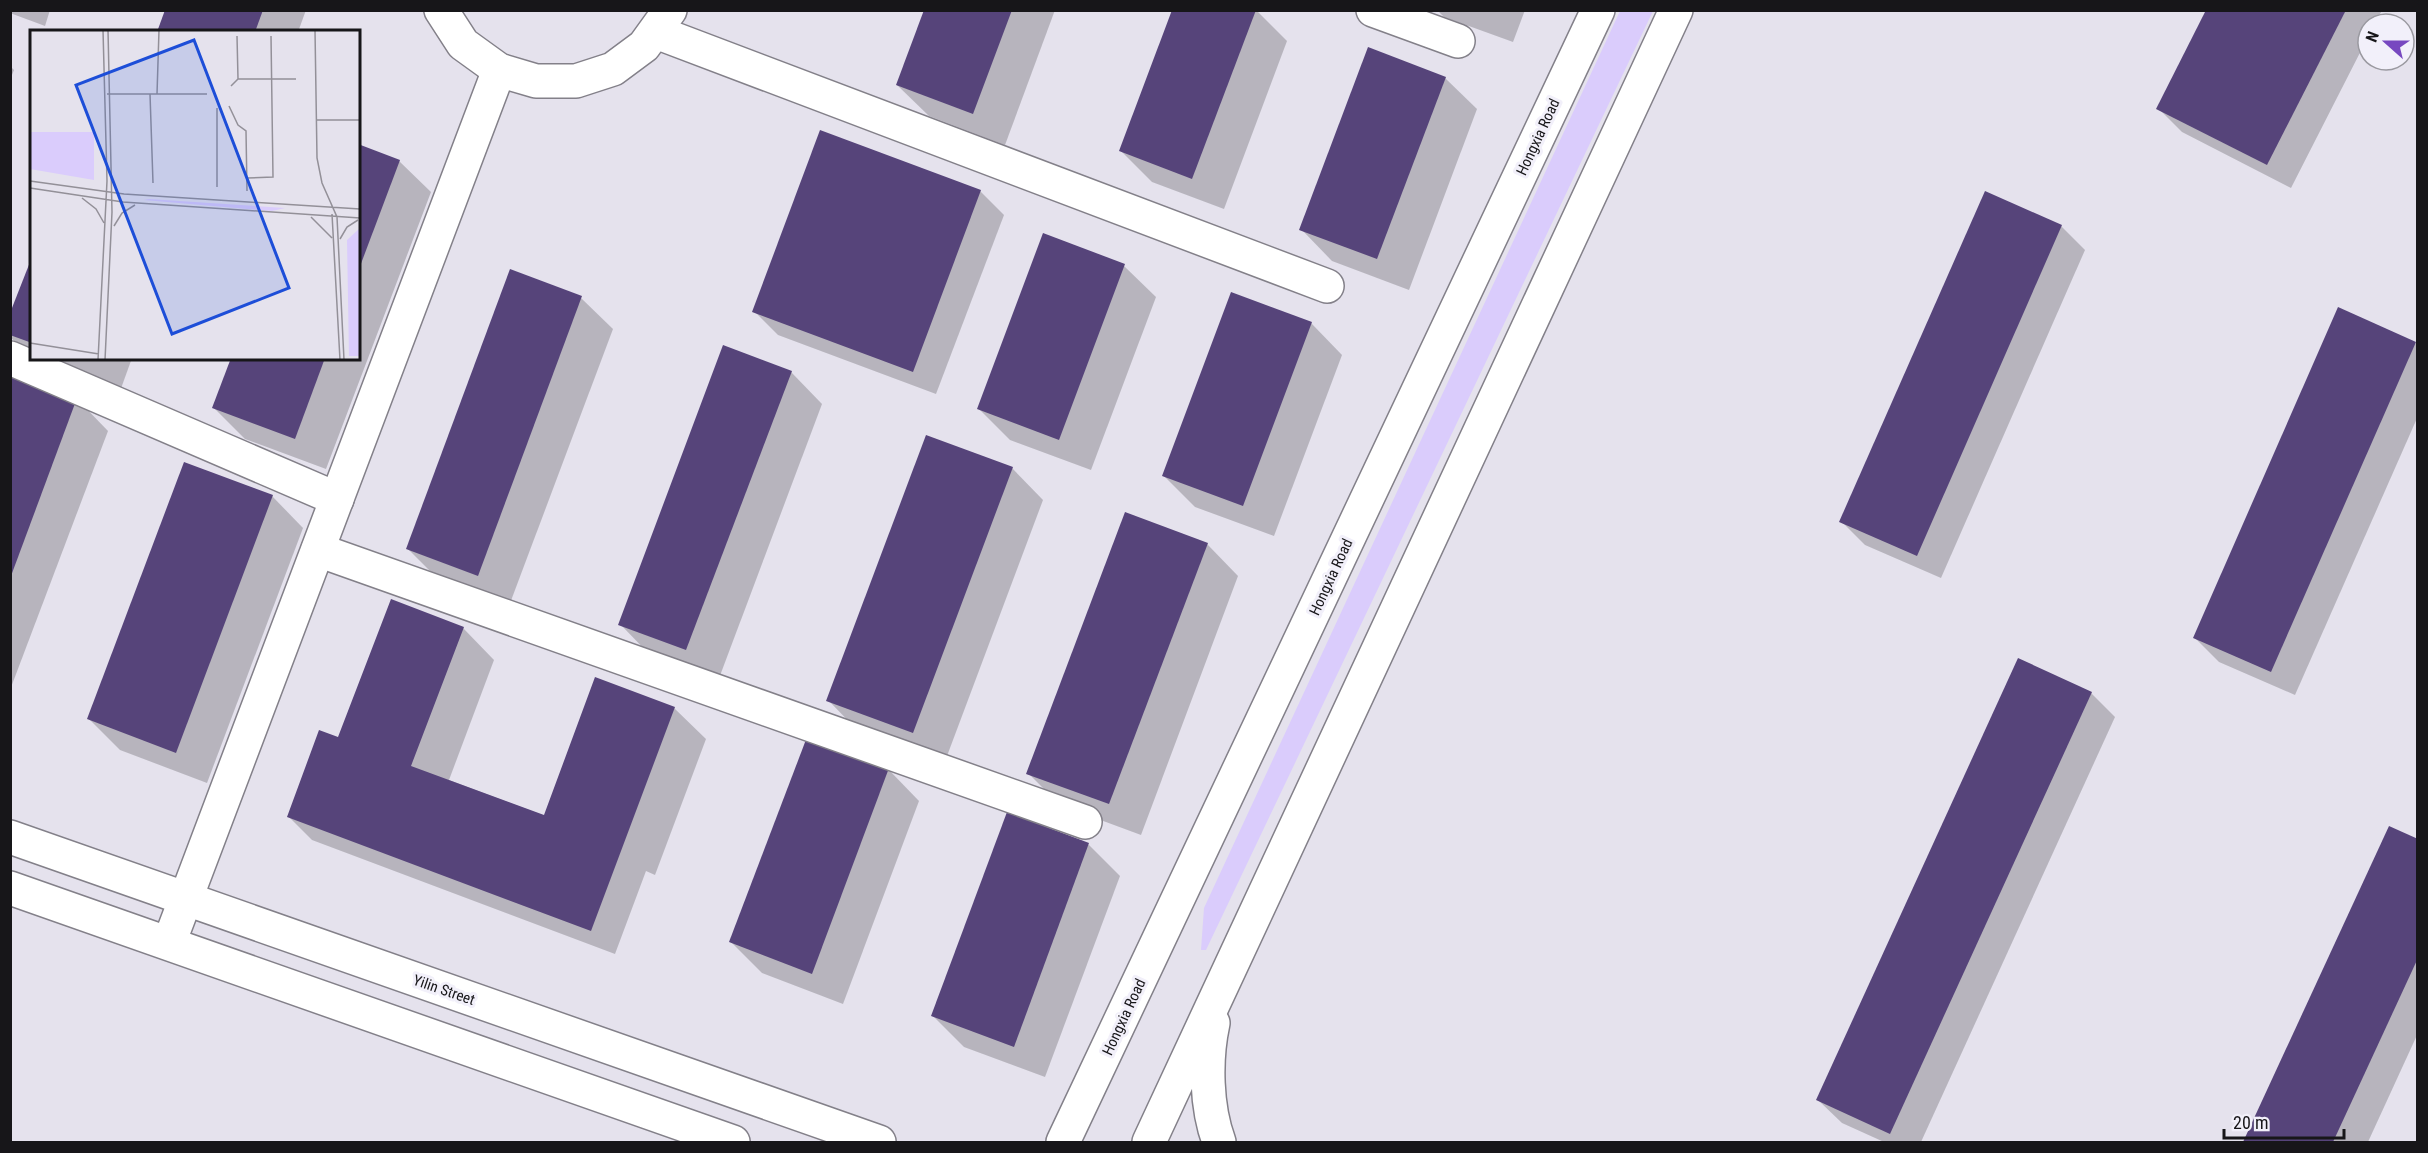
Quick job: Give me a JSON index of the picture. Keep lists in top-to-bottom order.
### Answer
{
  "streets": {
    "street": ["Hongxia Road", "Yilin Street"]
  },
  "scale_bar": "20 m",
  "north": "left"
}
